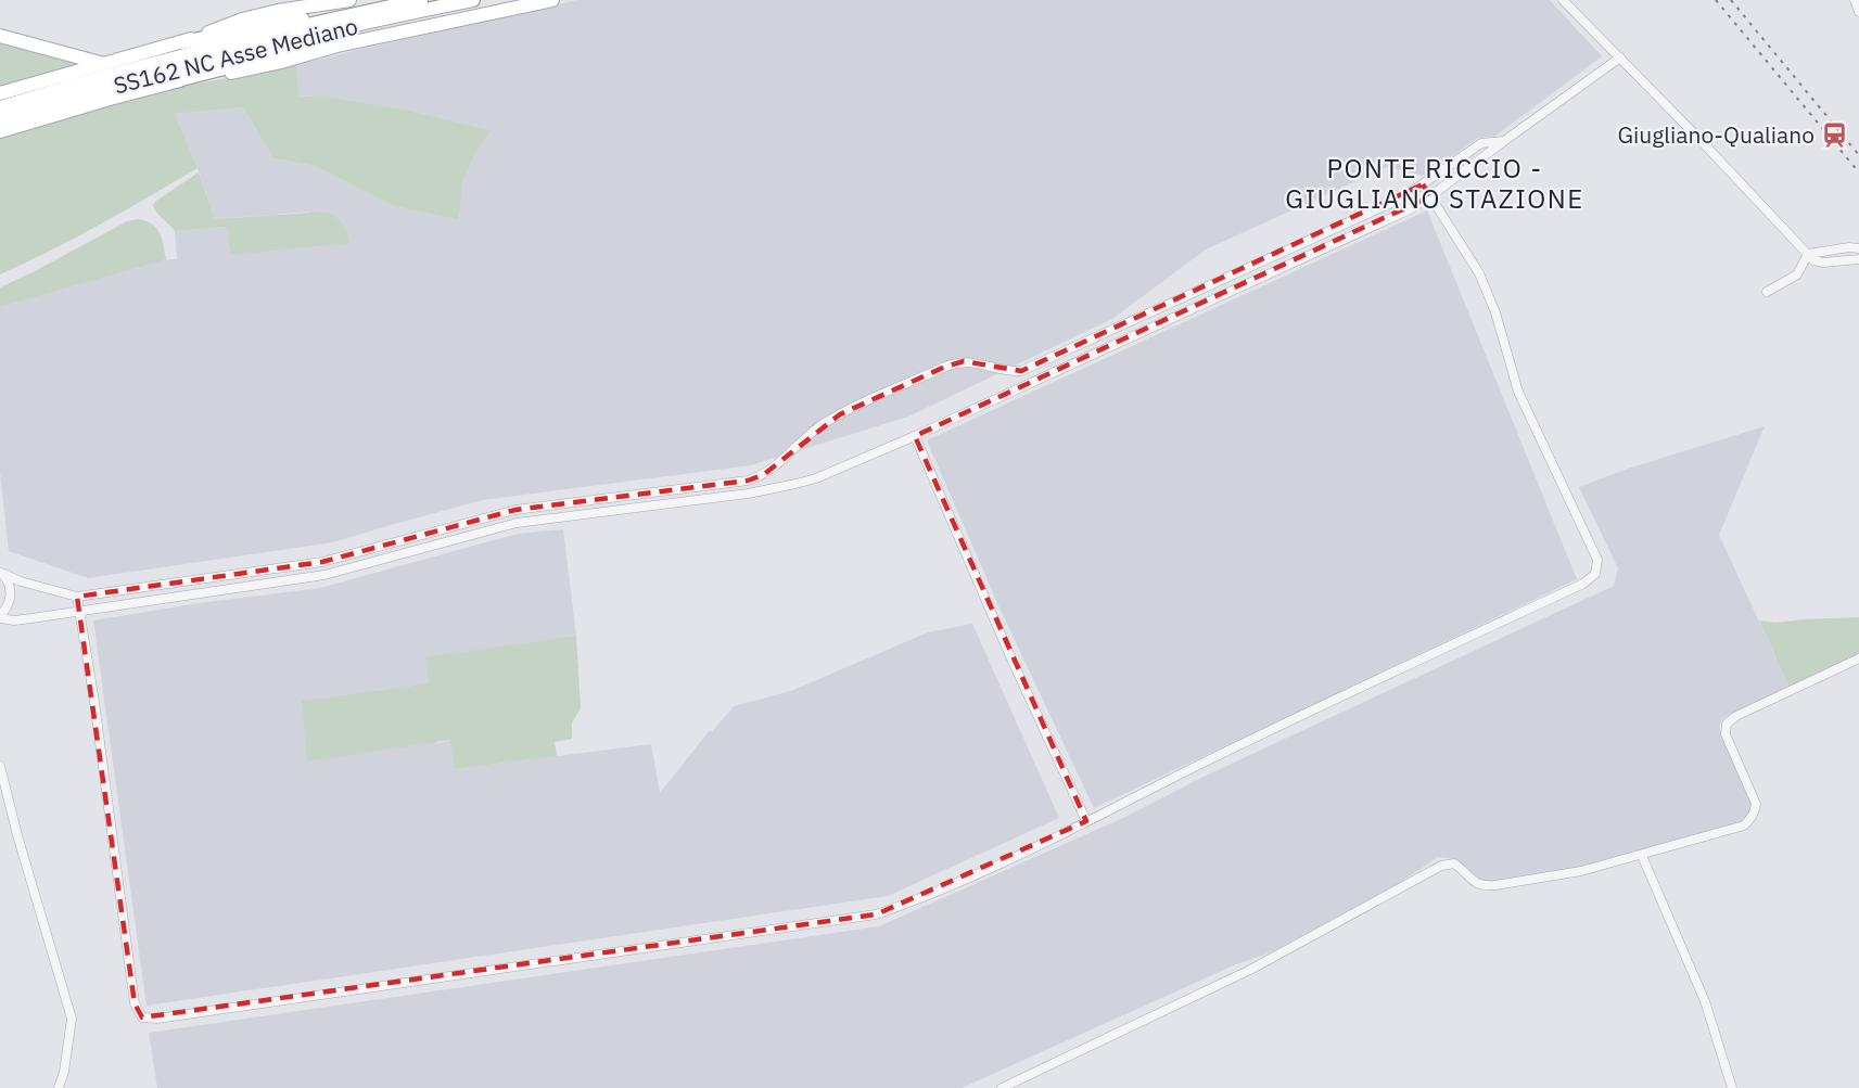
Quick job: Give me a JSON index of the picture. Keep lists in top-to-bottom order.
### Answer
{
  "streets": {
    "main road": ["SS162 NC Asse Mediano"]
  },
  "districts": ["PONTE RICCIO - GIUGLIANO STAZIONE"],
  "places": {
    "station": ["Giugliano-Qualiano"]
  }
}
